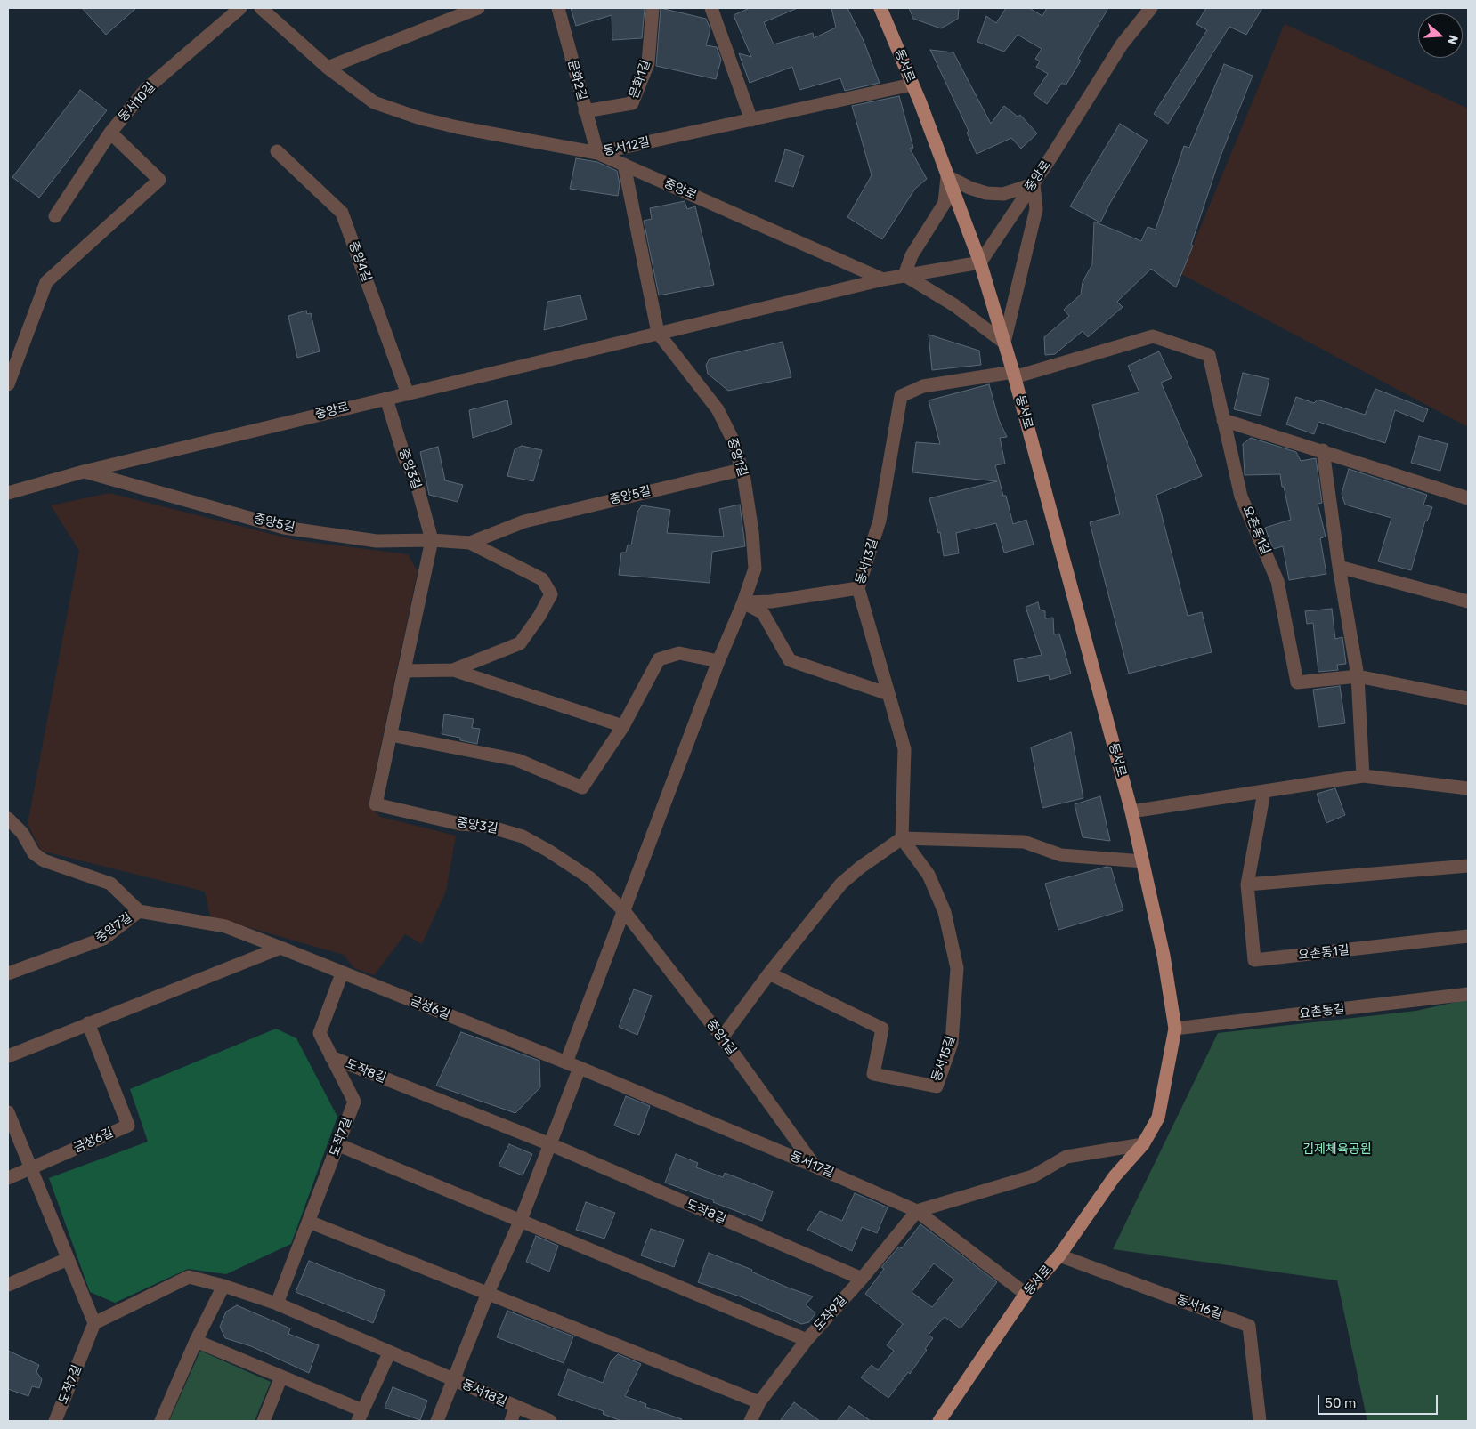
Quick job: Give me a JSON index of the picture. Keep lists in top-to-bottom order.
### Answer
{
  "streets": {
    "main road": ["동서로"],
    "street": [
      "문화1길",
      "문화2길",
      "동서10길",
      "동서12길",
      "중앙로",
      "중앙4길",
      "중앙1길",
      "중앙3길",
      "중앙5길",
      "요촌동1길",
      "동서13길",
      "중앙7길",
      "금성6길",
      "요촌동길",
      "동서15길",
      "도작8길",
      "도작7길",
      "동서17길",
      "동서16길",
      "도작9길",
      "동서18길"
    ]
  },
  "crossings": [
    ["동서로", "동서12길"],
    ["동서로", "중앙로"],
    ["동서로", "동서13길"],
    ["동서로", "요촌동길"],
    ["동서로", "동서17길"],
    ["동서로", "동서16길"],
    ["문화1길", "문화2길"],
    ["문화2길", "동서12길"],
    ["문화2길", "중앙로"],
    ["동서12길", "중앙로"],
    ["중앙로", "중앙4길"],
    ["중앙로", "중앙1길"],
    ["중앙로", "중앙3길"],
    ["중앙로", "중앙5길"],
    ["중앙1길", "중앙3길"],
    ["중앙1길", "중앙5길"],
    ["중앙1길", "금성6길"],
    ["중앙1길", "동서17길"],
    ["중앙3길", "중앙5길"],
    ["동서13길", "동서15길"],
    ["중앙7길", "금성6길"],
    ["금성6길", "도작7길"],
    ["금성6길", "동서17길"],
    ["도작8길", "도작7길"],
    ["도작8길", "도작9길"],
    ["동서17길", "도작9길"]
  ],
  "parks": ["김제체육공원"],
  "scale_bar": "50 m",
  "north": "right"
}
